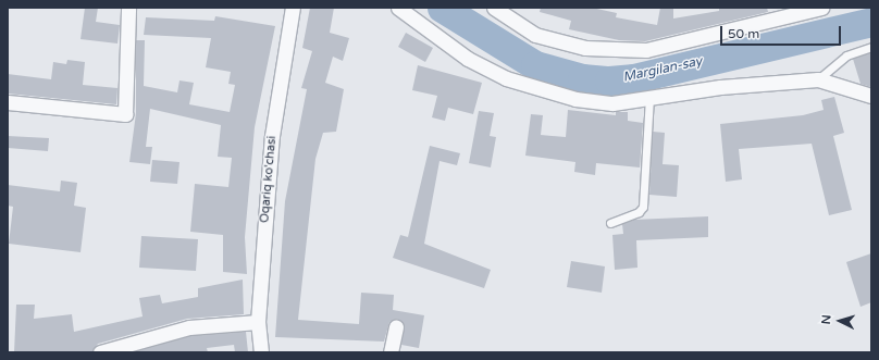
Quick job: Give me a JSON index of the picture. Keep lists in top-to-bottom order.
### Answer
{
  "streets": {
    "street": ["Oqariq ko'chasi"]
  },
  "water": ["Margilan-say"],
  "scale_bar": "50 m",
  "north": "left"
}
